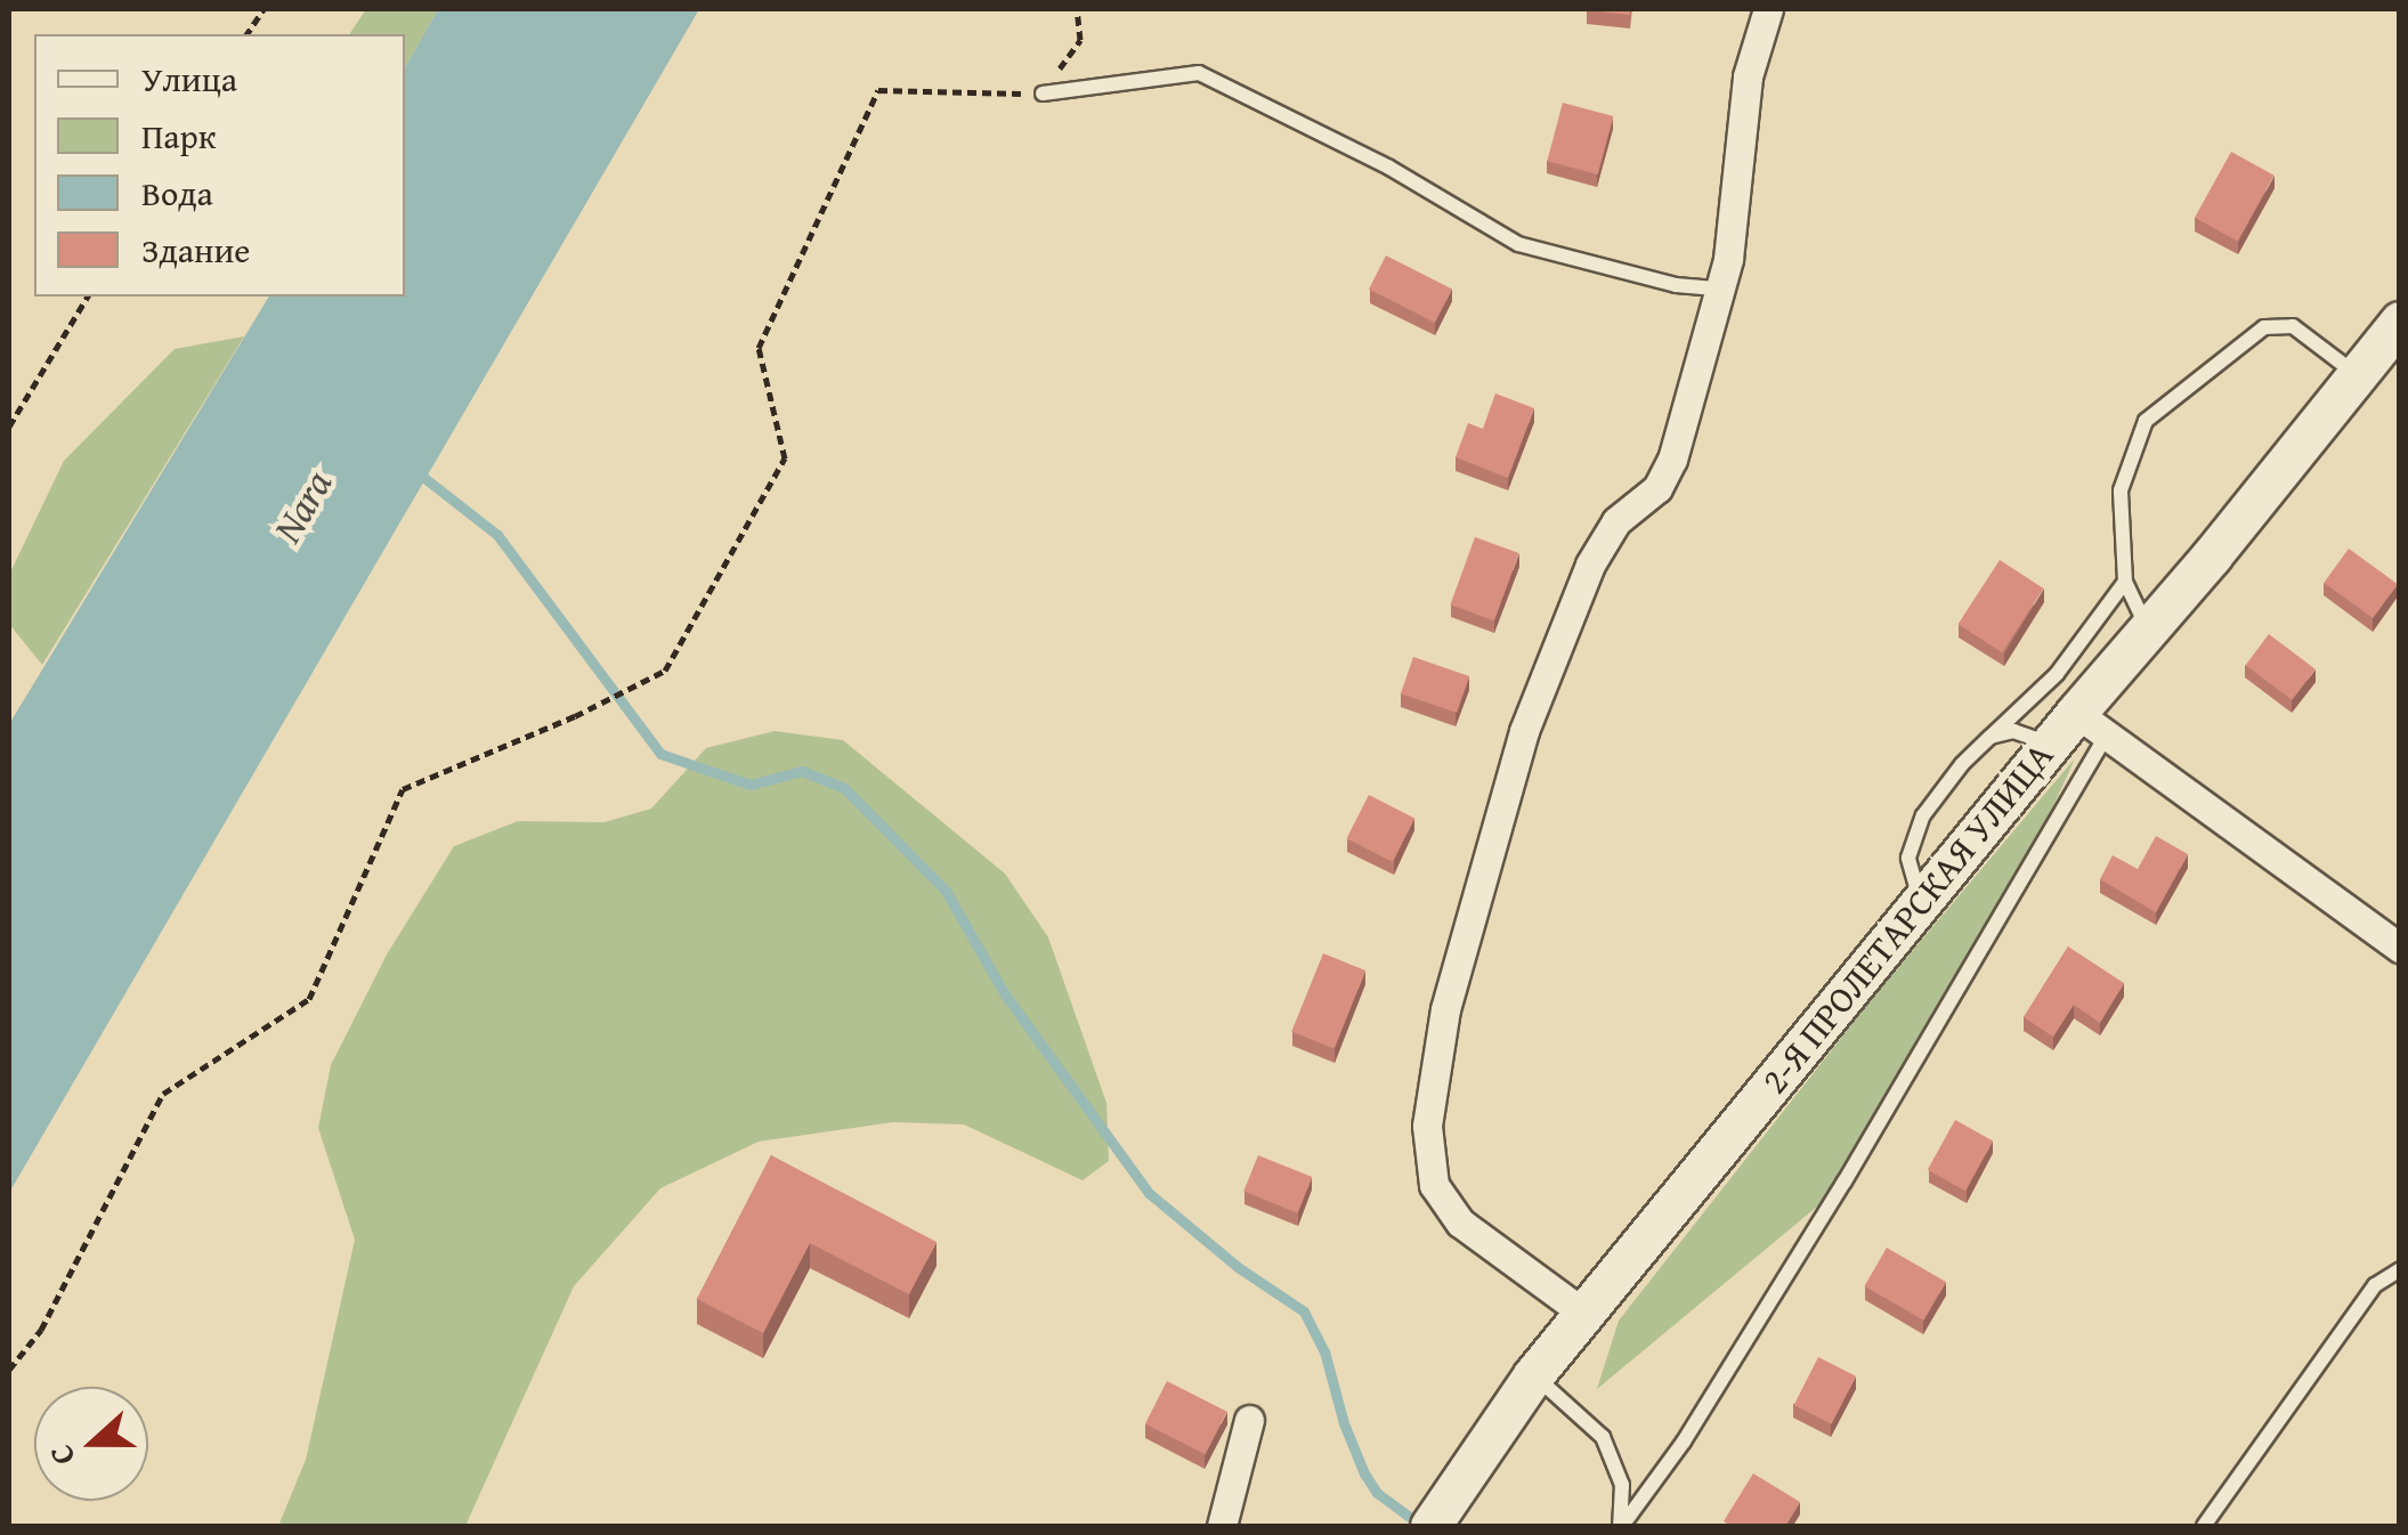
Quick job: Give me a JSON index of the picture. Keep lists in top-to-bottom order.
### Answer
{
  "streets": {
    "main road": ["2-Я ПРОЛЕТАРСКАЯ УЛИЦА"]
  },
  "water": ["Nara"],
  "legend": [
    "Улица",
    "Парк",
    "Вода",
    "Здание"
  ],
  "north": "left"
}
